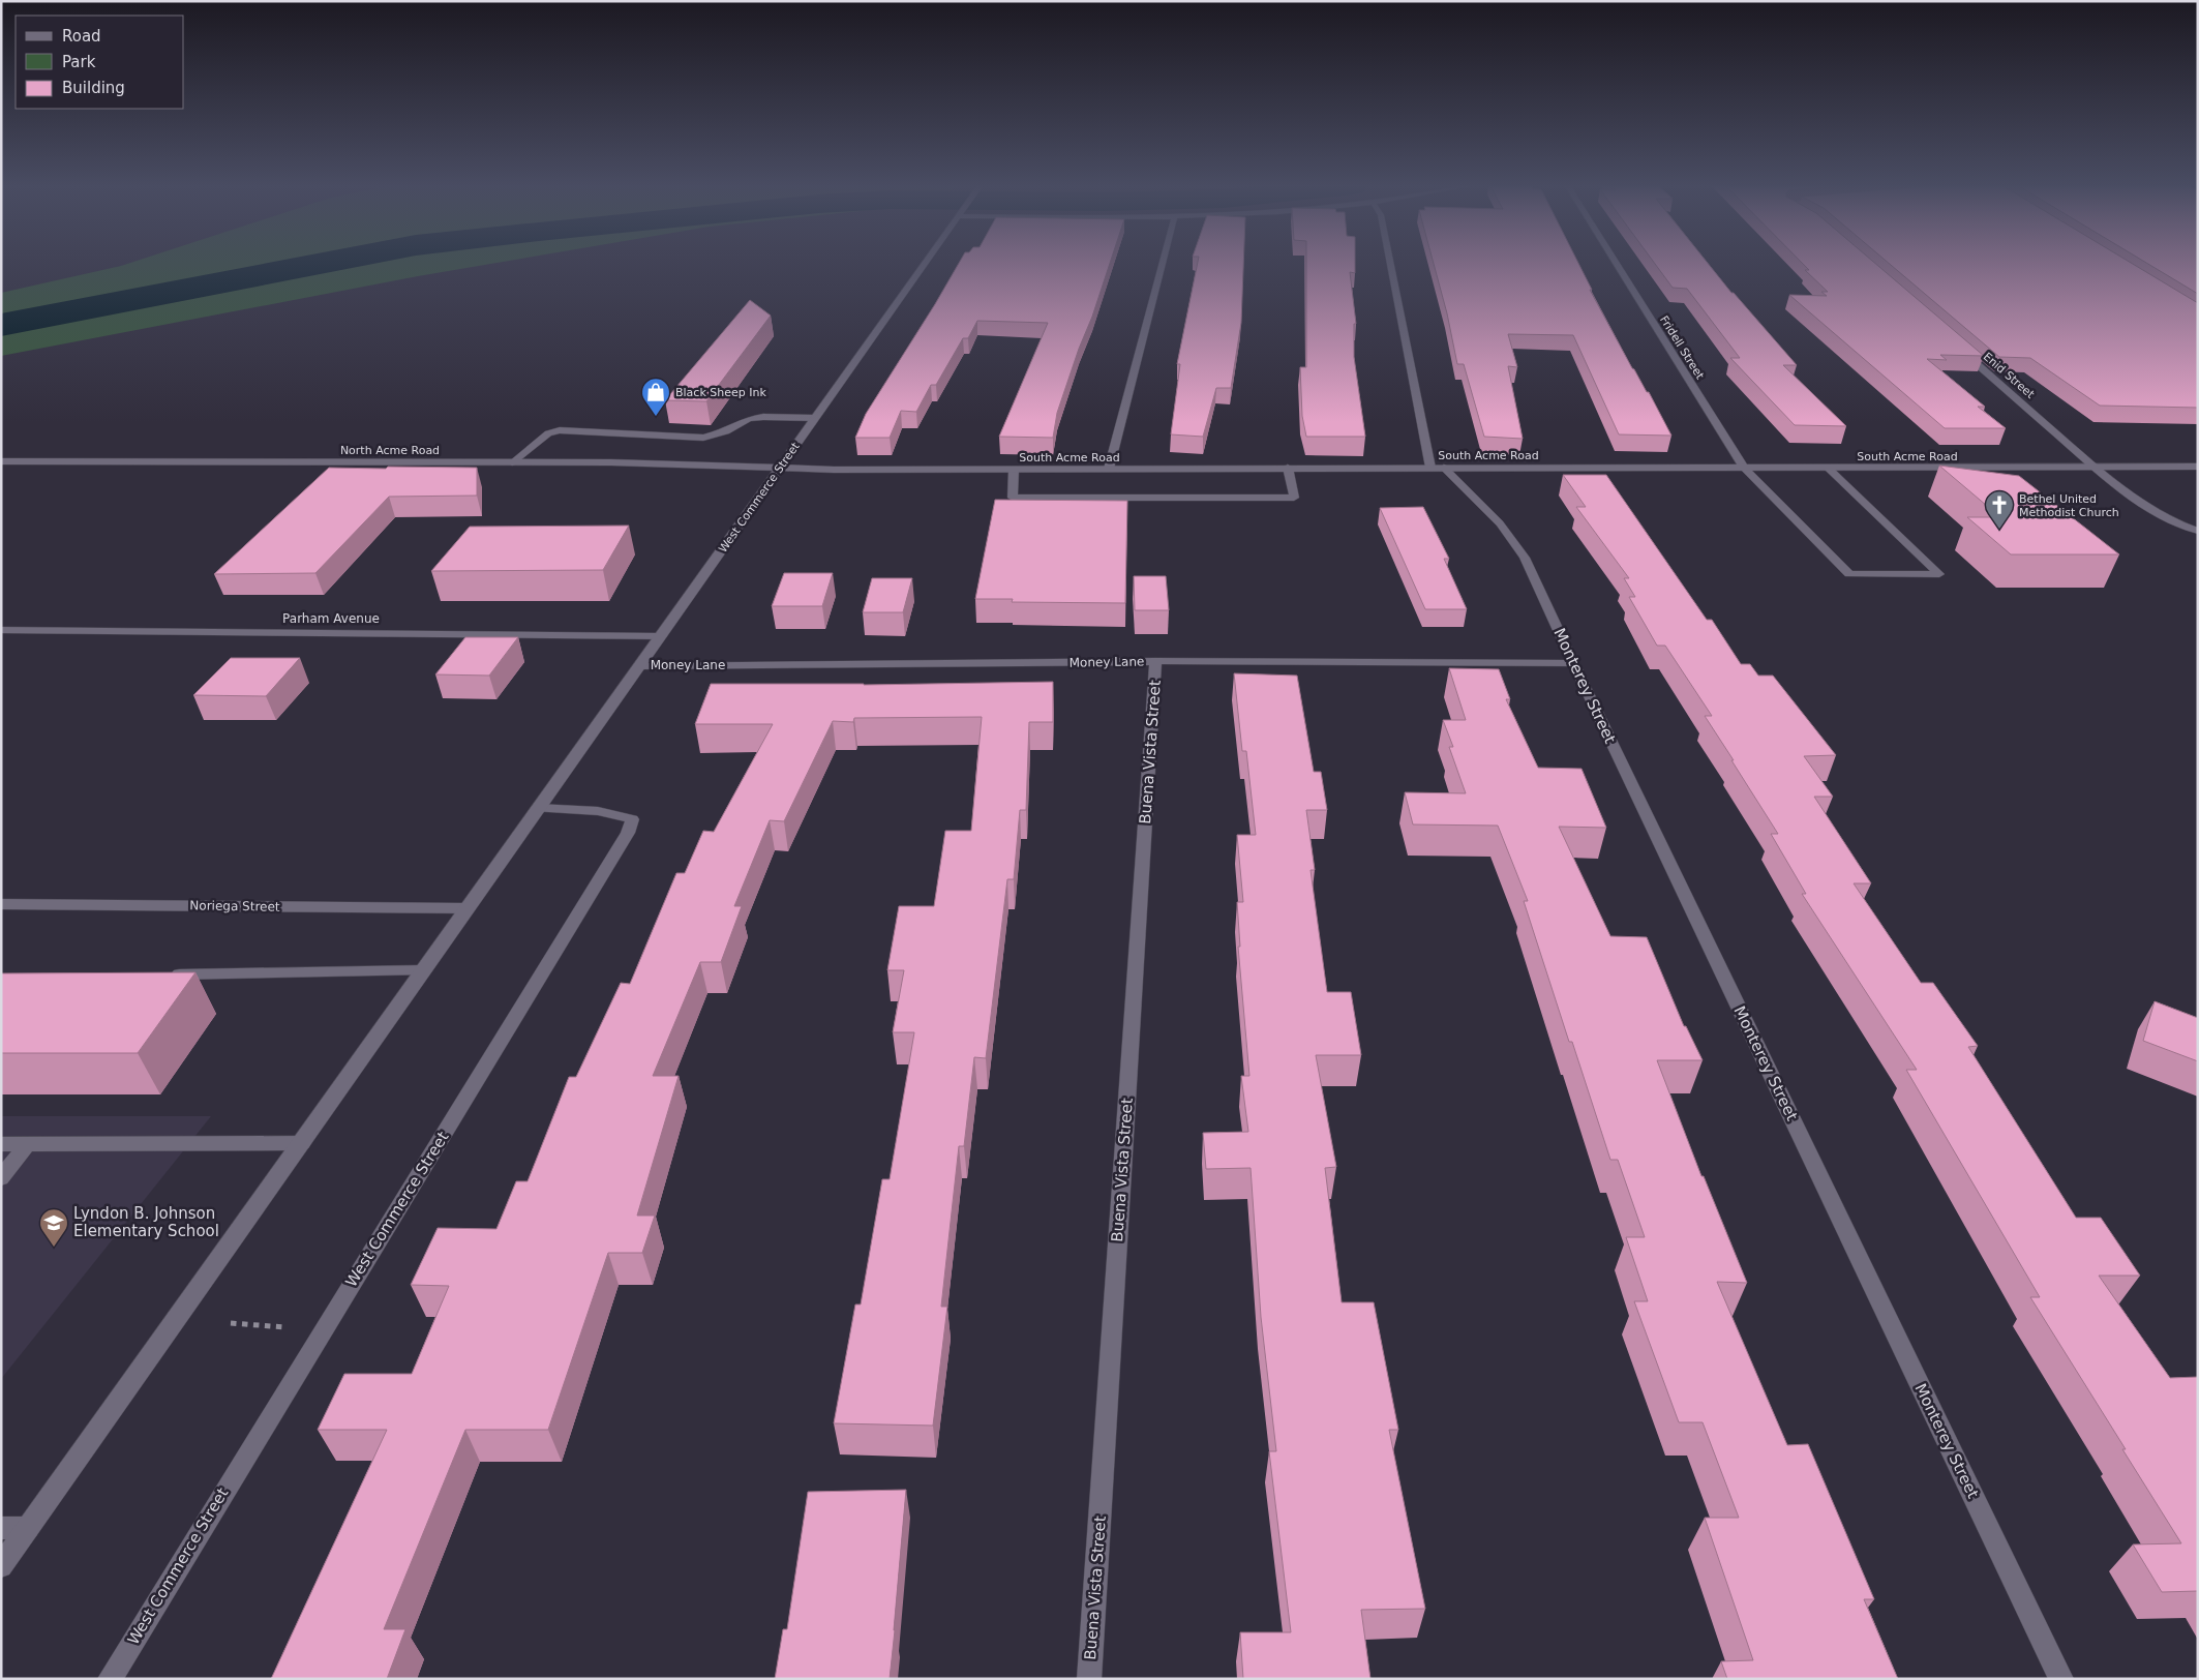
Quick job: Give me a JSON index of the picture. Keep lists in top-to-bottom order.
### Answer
{
  "streets": {
    "street": [
      "Fridell Street",
      "Enid Street",
      "North Acme Road",
      "South Acme Road",
      "West Commerce Street",
      "Parham Avenue",
      "Money Lane",
      "Monterey Street",
      "Buena Vista Street",
      "Noriega Street"
    ]
  },
  "crossings": [
    ["Fridell Street", "South Acme Road"],
    ["Enid Street", "South Acme Road"],
    ["North Acme Road", "South Acme Road"],
    ["North Acme Road", "West Commerce Street"],
    ["South Acme Road", "West Commerce Street"],
    ["South Acme Road", "Monterey Street"],
    ["West Commerce Street", "Parham Avenue"],
    ["West Commerce Street", "Money Lane"],
    ["West Commerce Street", "Noriega Street"],
    ["Money Lane", "Monterey Street"],
    ["Money Lane", "Buena Vista Street"]
  ],
  "places": {
    "shop": ["Black Sheep Ink"],
    "church": ["Bethel United Methodist Church"],
    "school or university": ["Lyndon B. Johnson Elementary School"]
  },
  "legend": ["Road", "Park", "Building"]
}
